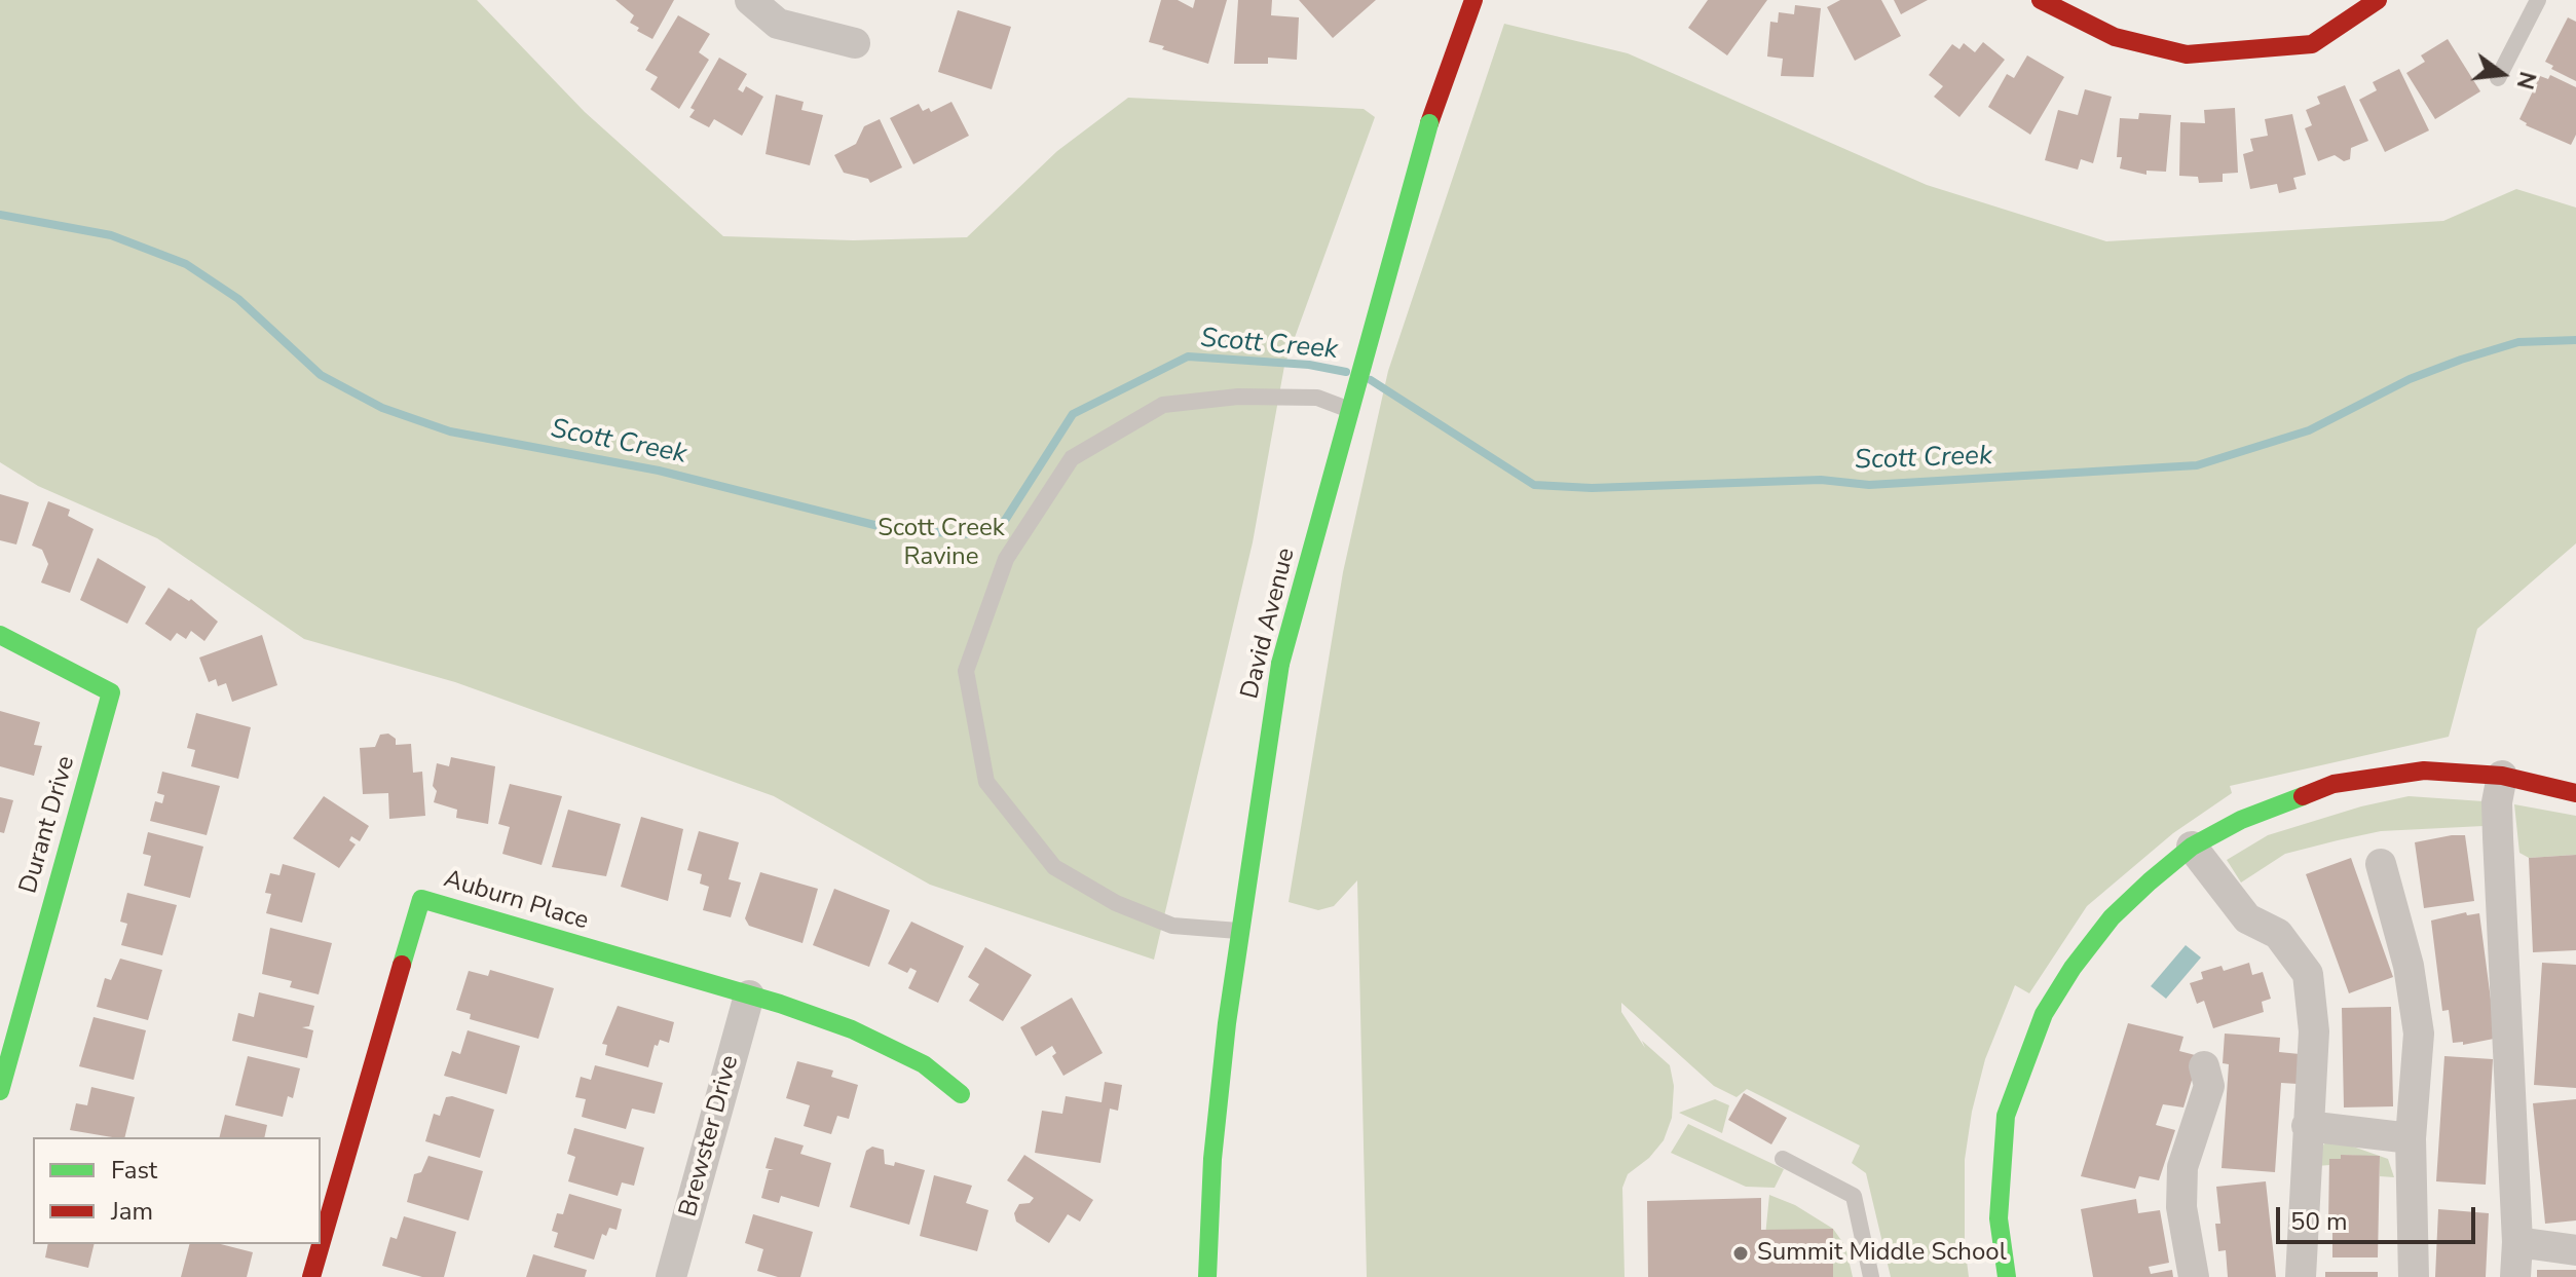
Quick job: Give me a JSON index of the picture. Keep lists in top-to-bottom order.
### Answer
{
  "streets": {
    "street": [
      "David Avenue",
      "Durant Drive",
      "Auburn Place",
      "Brewster Drive"
    ]
  },
  "crossings": [
    ["Auburn Place", "Brewster Drive"]
  ],
  "water": ["Scott Creek"],
  "parks": ["Scott Creek Ravine"],
  "places": ["Summit Middle School"],
  "legend": ["Fast", "Jam"],
  "scale_bar": "50 m",
  "north": "right"
}
